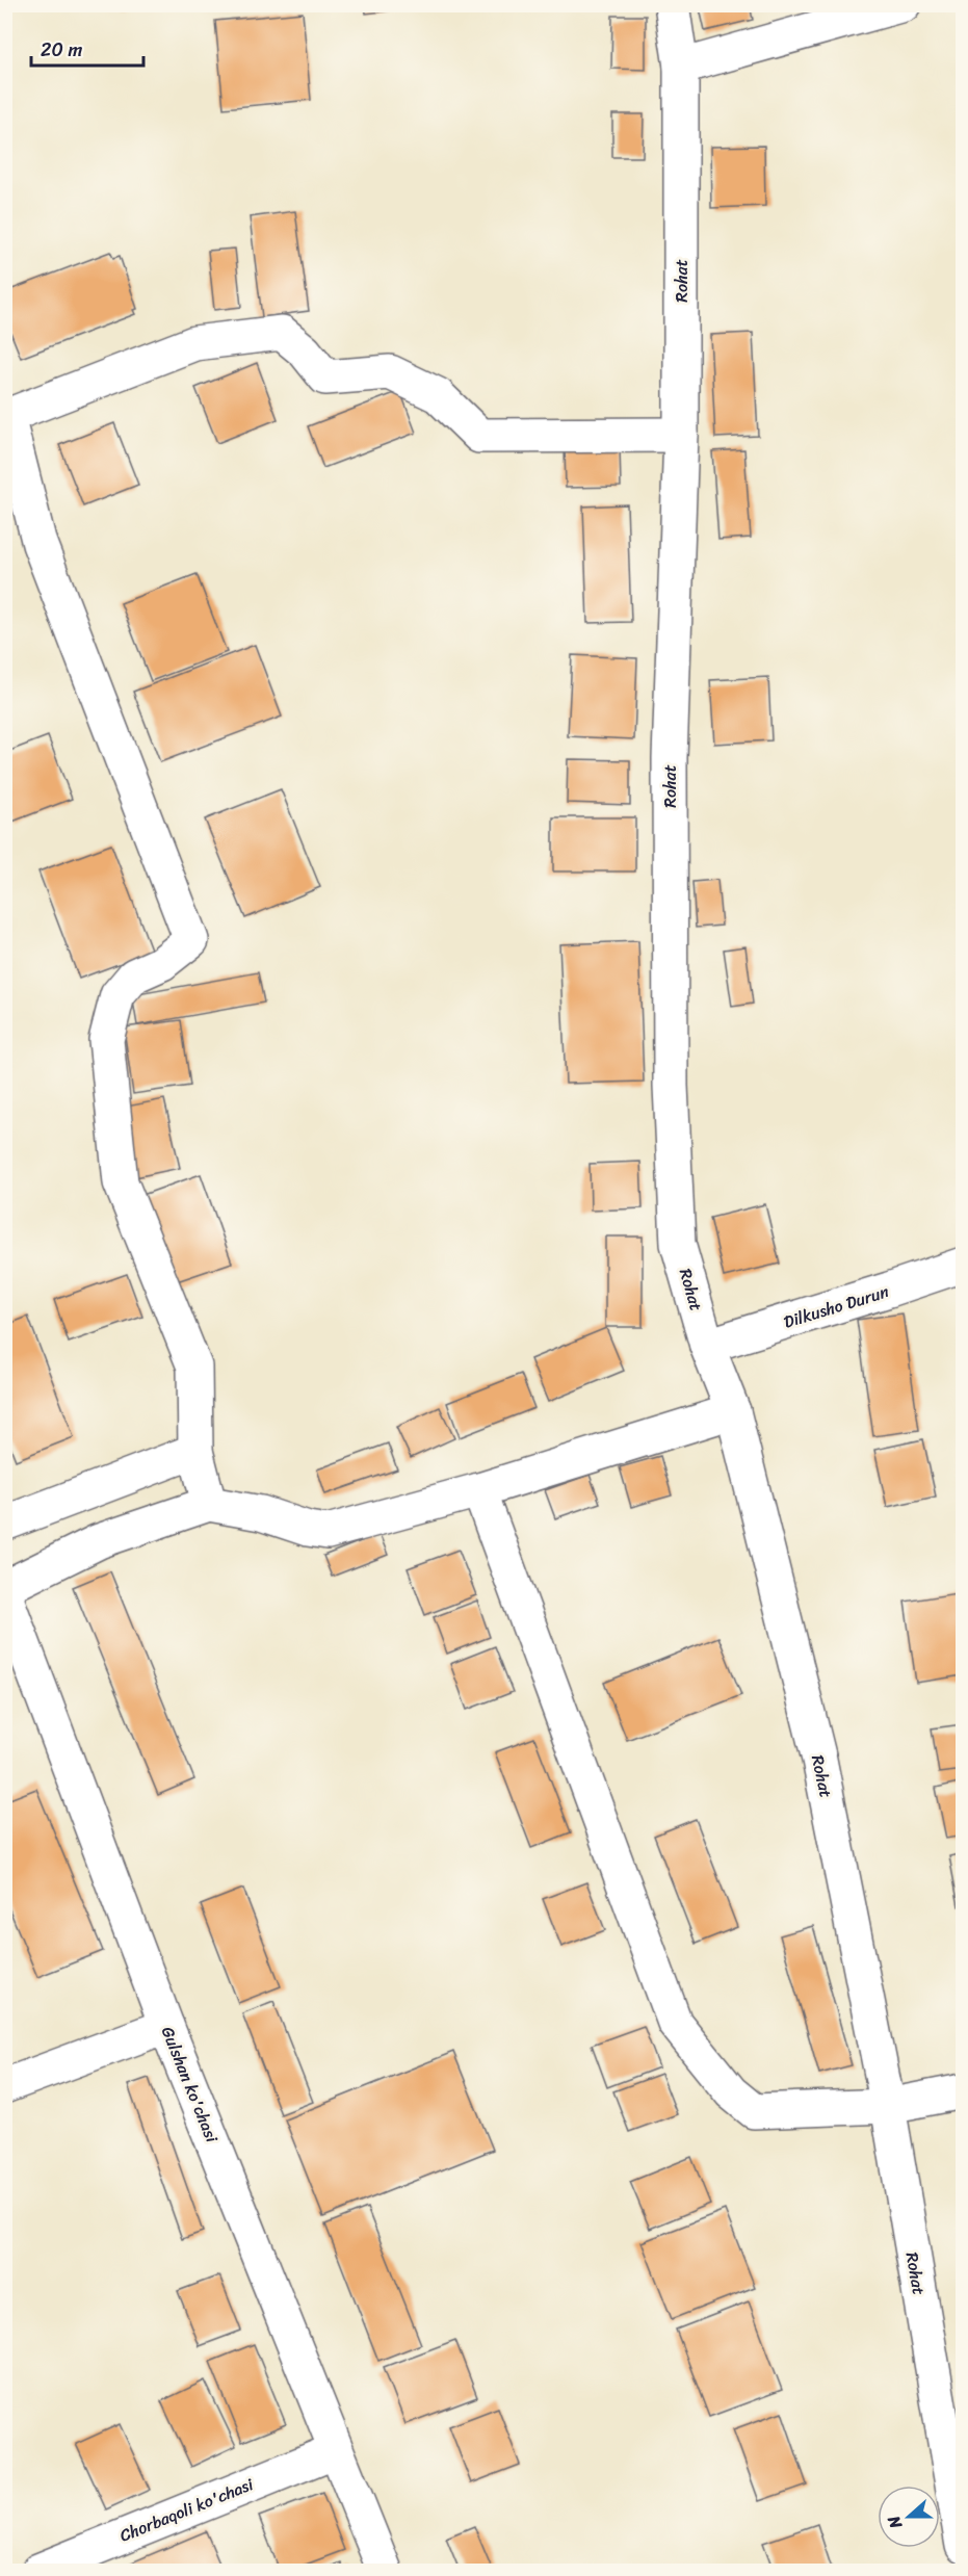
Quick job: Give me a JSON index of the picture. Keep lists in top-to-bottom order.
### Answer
{
  "streets": {
    "street": [
      "Rohat",
      "Dilkusho Durun",
      "Gulshan ko'chasi",
      "Chorbaqoli ko'chasi"
    ]
  },
  "crossings": [
    ["Rohat", "Dilkusho Durun"],
    ["Gulshan ko'chasi", "Chorbaqoli ko'chasi"]
  ],
  "scale_bar": "20 m",
  "north": "left"
}
